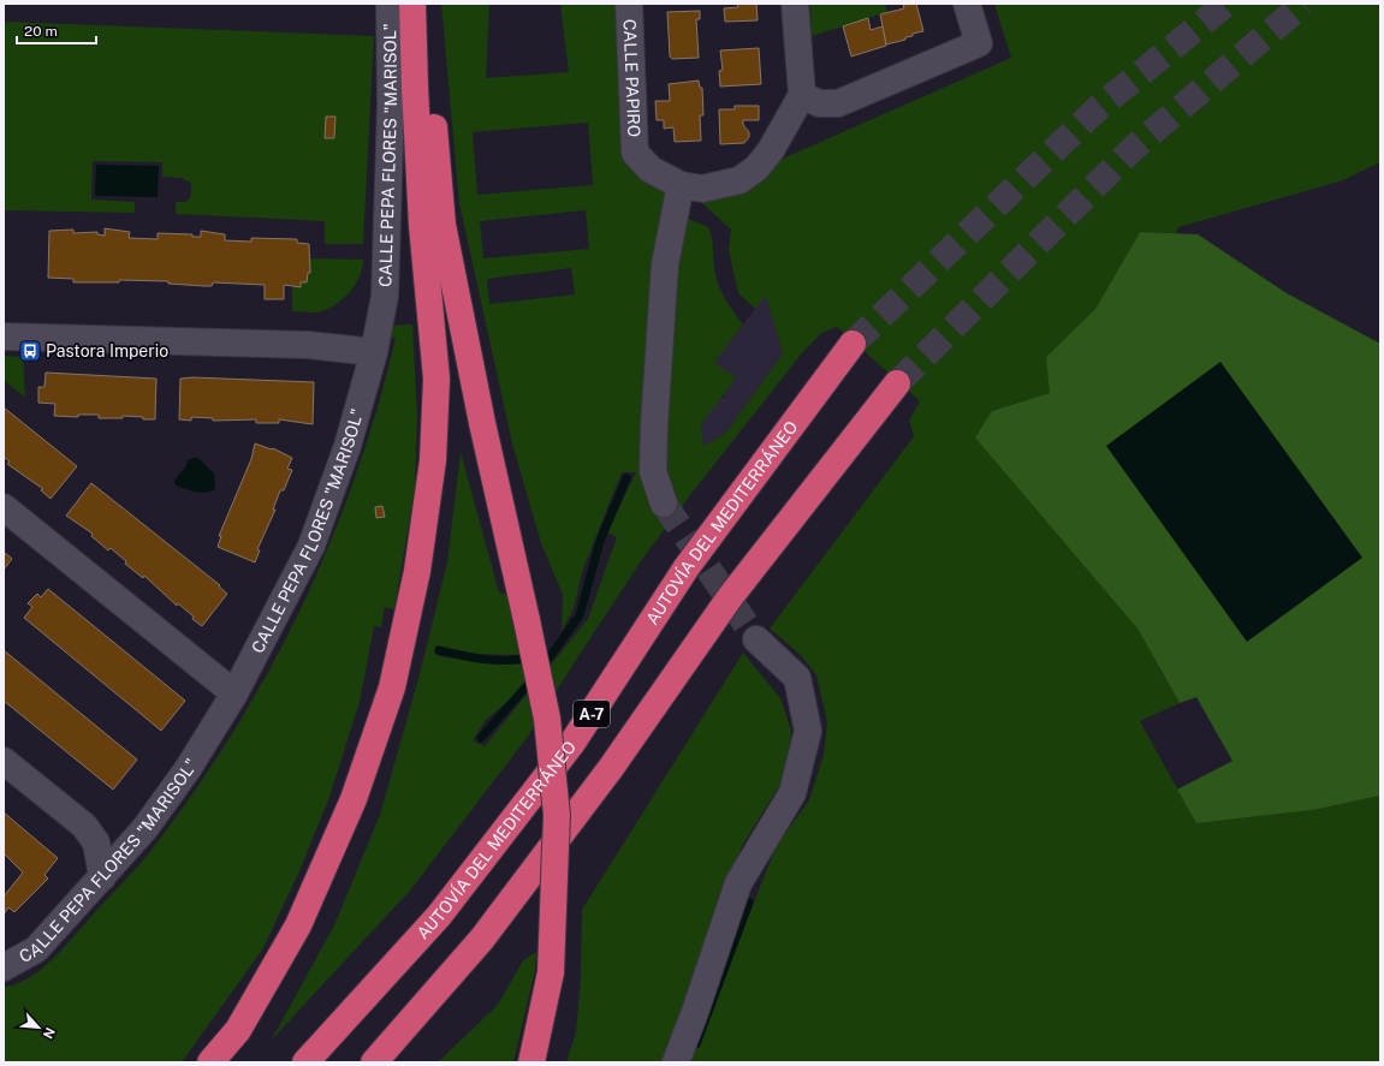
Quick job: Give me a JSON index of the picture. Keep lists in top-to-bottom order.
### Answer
{
  "streets": {
    "highway": ["AUTOVÍA DEL MEDITERRÁNEO", "A-7"],
    "street": ["CALLE PAPIRO", "CALLE PEPA FLORES \"MARISOL\""]
  },
  "places": {
    "bus stop": ["Pastora Imperio"]
  },
  "scale_bar": "20 m",
  "north": "bottom right"
}
